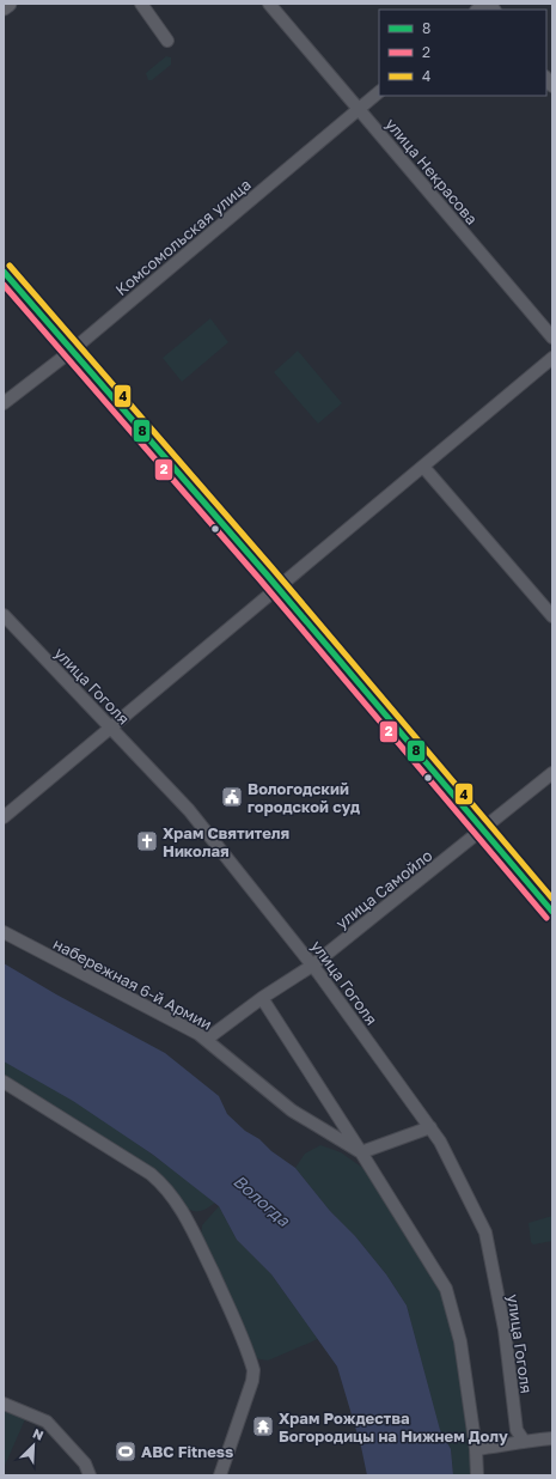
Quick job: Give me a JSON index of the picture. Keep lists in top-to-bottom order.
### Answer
{
  "streets": {
    "street": [
      "улица Некрасова",
      "Комсомольская улица",
      "улица Гоголя",
      "улица Самойло",
      "набережная 6-й Армии"
    ]
  },
  "crossings": [
    ["улица Некрасова", "Комсомольская улица"],
    ["улица Гоголя", "улица Самойло"],
    ["улица Самойло", "набережная 6-й Армии"]
  ],
  "water": ["Вологда"],
  "places": {
    "public building": ["Вологодский городской суд"],
    "church": ["Храм Святителя Николая"],
    "temple": ["Храм Рождества Богородицы на Нижнем Долу"],
    "sports": ["ABC Fitness"]
  },
  "lines": ["transit line 4", "transit line 8", "transit line 2"],
  "legend": ["8", "2", "4"],
  "north": "top right"
}
